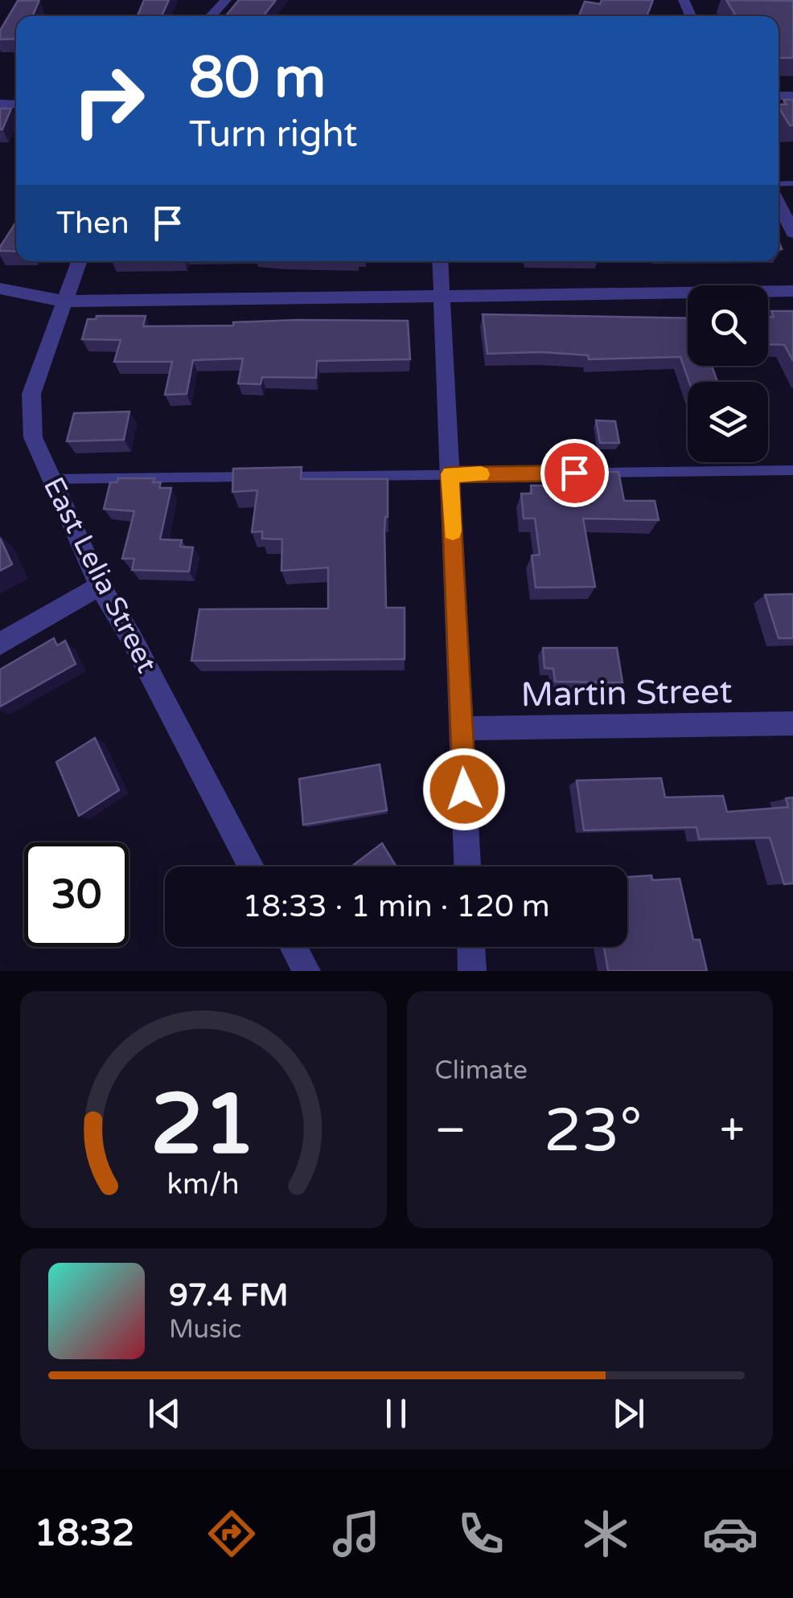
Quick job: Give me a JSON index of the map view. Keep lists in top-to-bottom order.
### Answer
{
  "streets": {
    "street": ["East Lelia Street", "Martin Street"]
  },
  "page": {
    "turn": ["80 m", "Turn right"],
    "then": "Then",
    "limit": "30",
    "trip": "18:33 · 1 min · 120 m",
    "tile": "Climate",
    "heat": ["−", "23°", "+"],
    "song": ["97.4 FM", "Music"],
    "tabs": "18:32",
    "gauge": ["21", "km/h"]
  }
}
